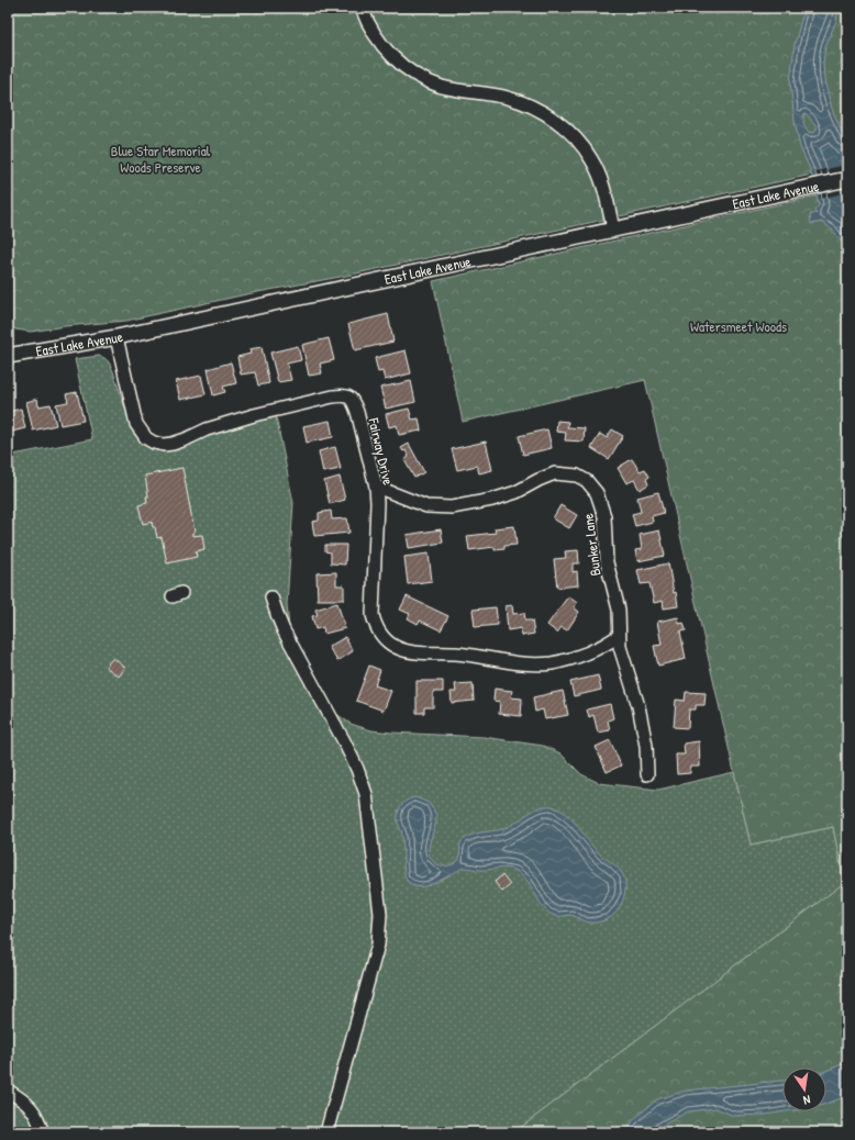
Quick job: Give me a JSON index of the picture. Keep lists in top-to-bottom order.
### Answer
{
  "streets": {
    "main road": ["East Lake Avenue"],
    "street": ["Fairway Drive", "Bunker Lane"]
  },
  "crossings": [
    ["East Lake Avenue", "Fairway Drive"],
    ["Fairway Drive", "Bunker Lane"]
  ],
  "parks": ["Blue Star Memorial Woods Preserve", "Watersmeet Woods"],
  "north": "bottom"
}
